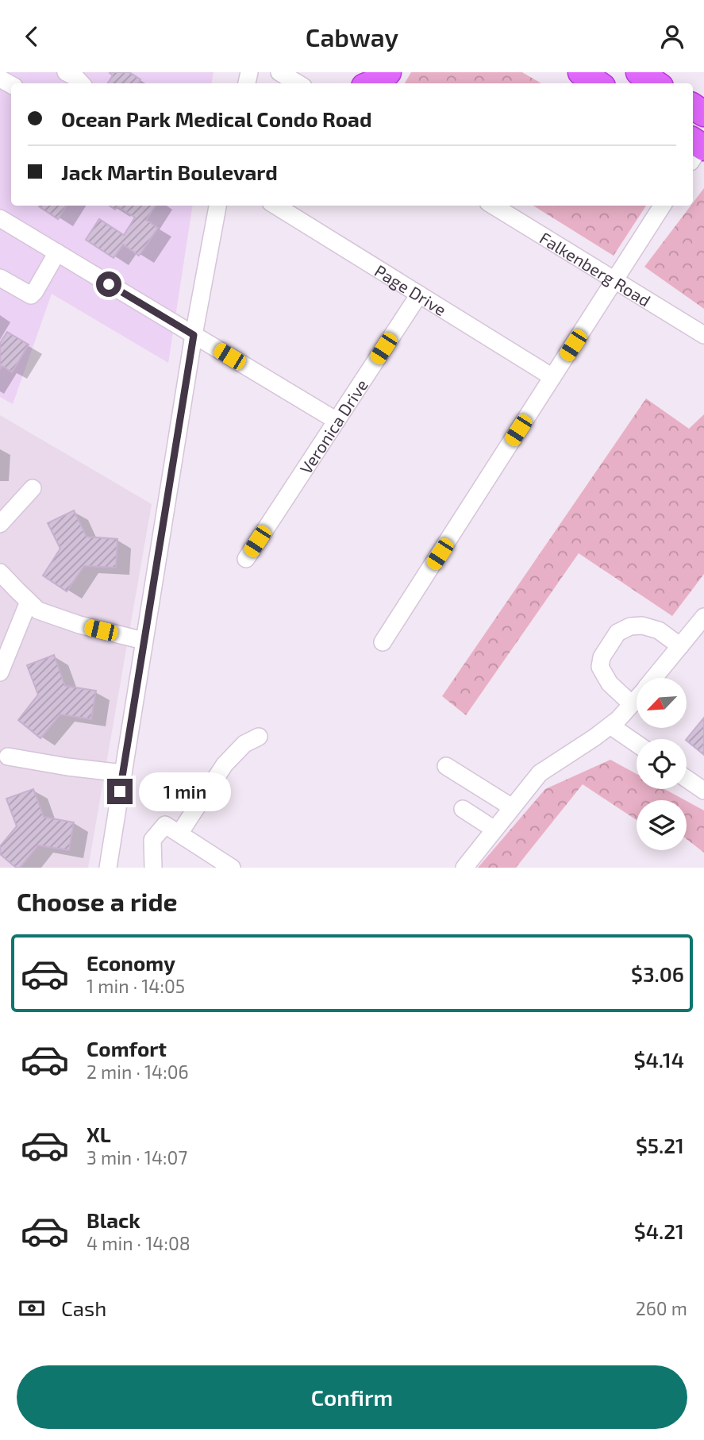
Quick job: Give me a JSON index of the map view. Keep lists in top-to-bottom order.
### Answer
{
  "streets": {
    "street": ["Falkenberg Road", "Page Drive", "Veronica Drive"]
  },
  "crossings": [
    ["Page Drive", "Veronica Drive"]
  ],
  "north": "bottom left",
  "page": {
    "header": "Cabway",
    "banner": ["Ocean Park Medical Condo Road", "Jack Martin Boulevard"],
    "bubble": "1 min",
    "heading": "Choose a ride",
    "list": [
      {
        "name": "Economy",
        "note": "1 min · 14:05",
        "value": "$3.06"
      },
      {
        "name": "Comfort",
        "note": "2 min · 14:06",
        "value": "$4.14"
      },
      {
        "name": "XL",
        "note": "3 min · 14:07",
        "value": "$5.21"
      },
      {
        "name": "Black",
        "note": "4 min · 14:08",
        "value": "$4.21"
      }
    ],
    "pay": ["Cash", "260 m"],
    "buttons": "Confirm"
  }
}
